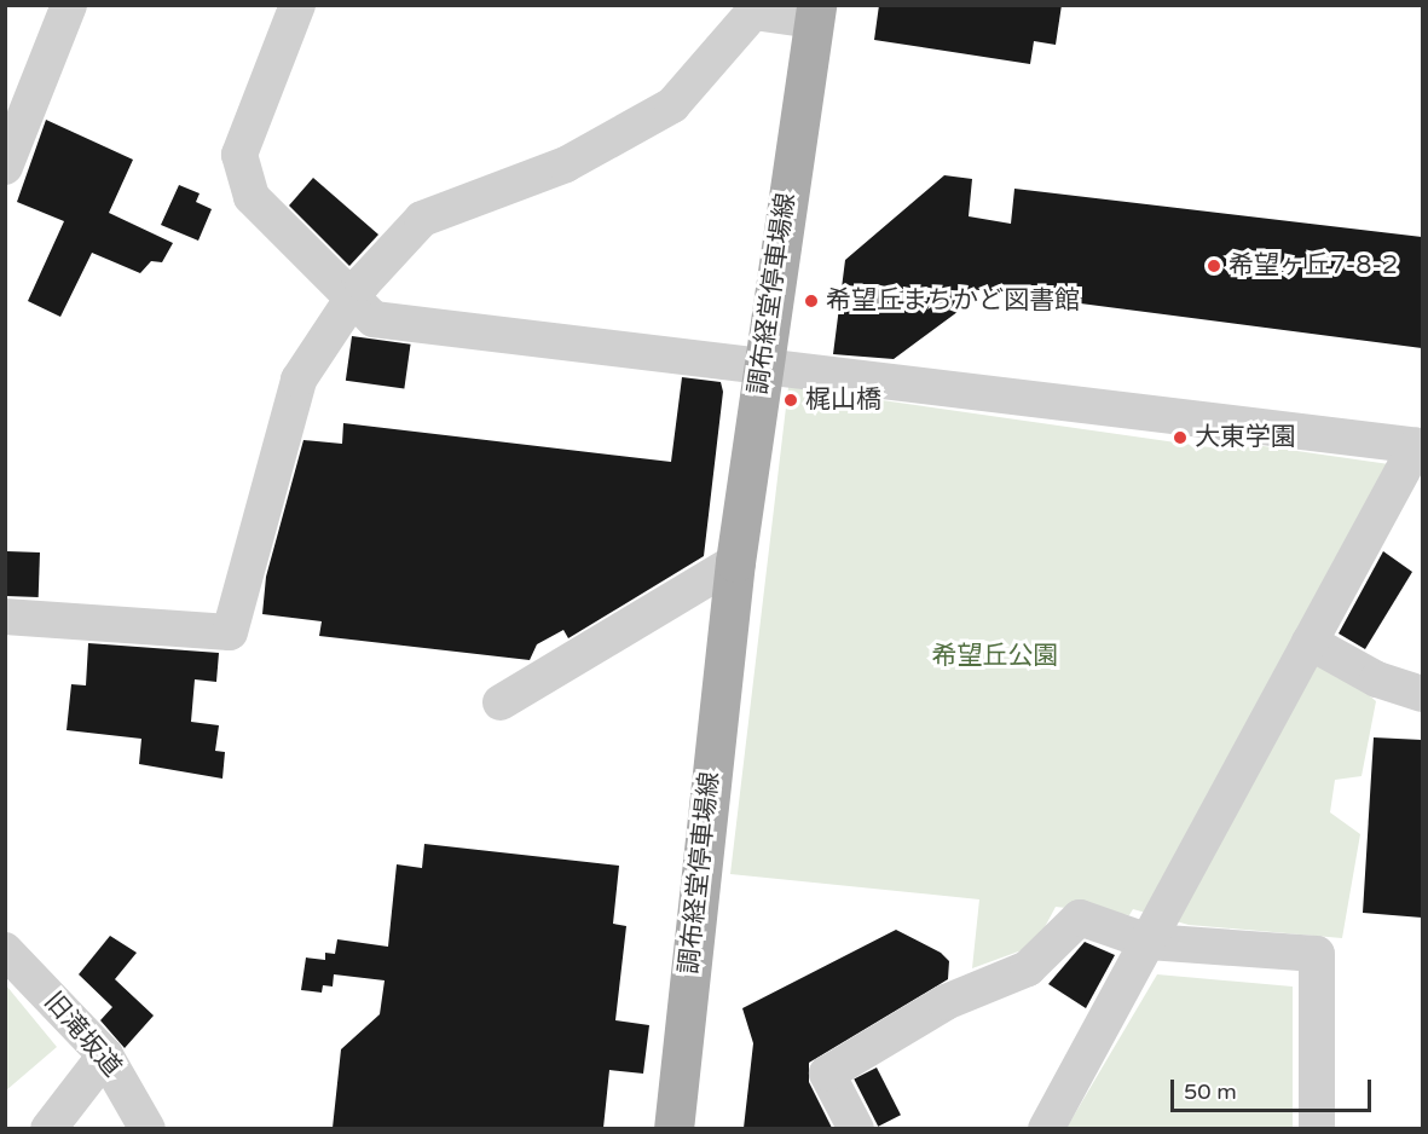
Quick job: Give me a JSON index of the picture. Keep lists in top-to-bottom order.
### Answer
{
  "streets": {
    "main road": ["調布経堂停車場線"],
    "street": ["旧滝坂道"]
  },
  "parks": ["希望丘公園"],
  "places": [
    "希望ヶ丘7-8-2",
    "希望丘まちかど図書館",
    "梶山橋",
    "大東学園"
  ],
  "scale_bar": "50 m"
}
